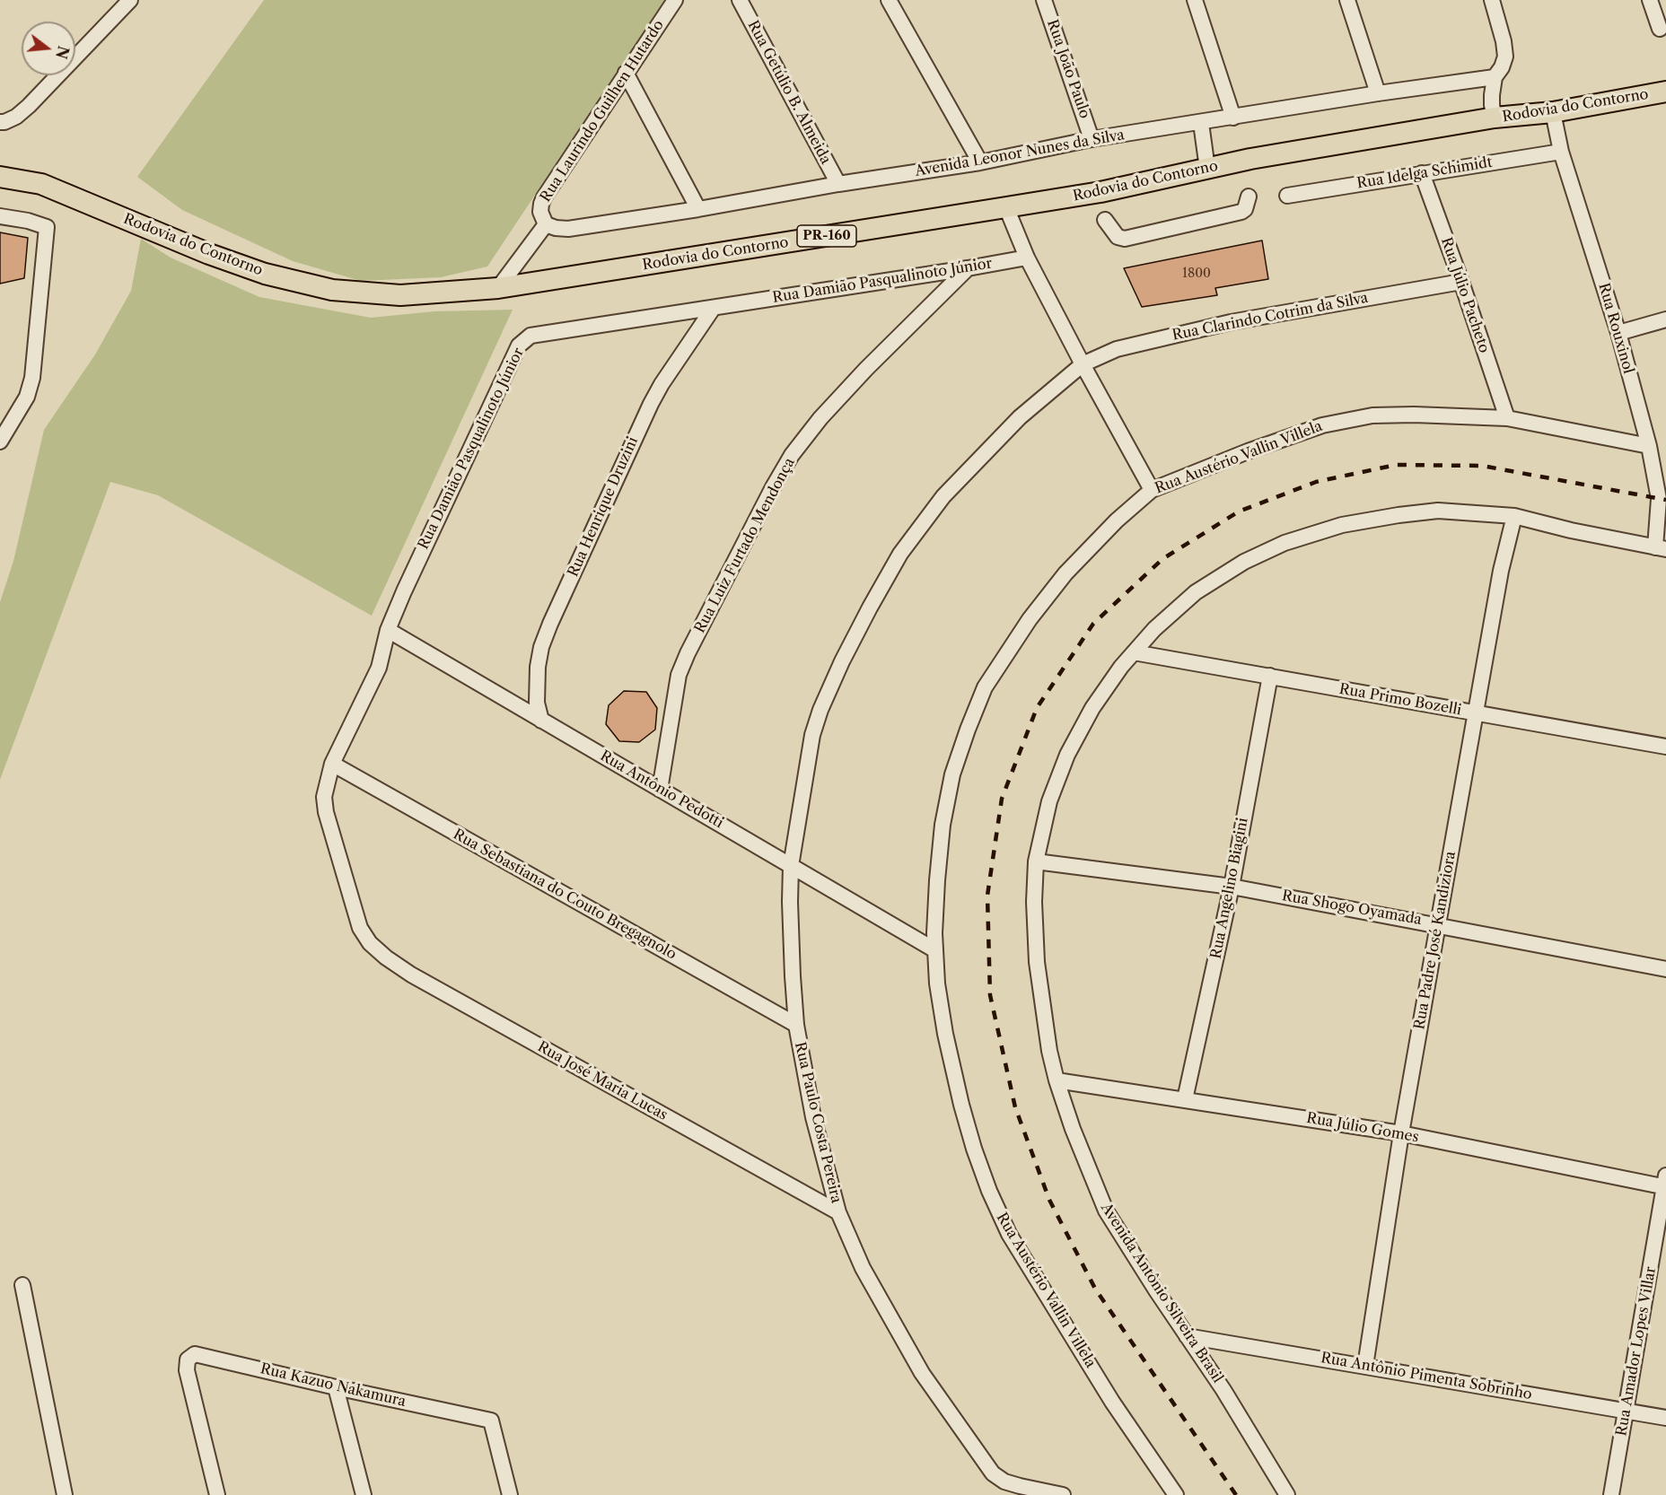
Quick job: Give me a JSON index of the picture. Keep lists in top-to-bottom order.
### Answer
{
  "streets": {
    "main road": ["Rodovia do Contorno", "PR-160"],
    "street": [
      "Rua João Paulo",
      "Rua Getúlio B. Almeida",
      "Rua Laurindo Guilhen Hutardo",
      "Avenida Leonor Nunes da Silva",
      "Rua Idelga Schimidt",
      "Rua Damião Pasqualinoto Júnior",
      "Rua Júlio Pacheto",
      "Rua Clarindo Cotrim da Silva",
      "Rua Rouxinol",
      "Rua Austério Vallin Villela",
      "Rua Henrique Druzini",
      "Rua Luiz Furtado Mendonça",
      "Rua Primo Bozelli",
      "Rua Antônio Pedotti",
      "Rua Angelino Biagini",
      "Rua Sebastiana do Couto Bregagnolo",
      "Rua Shogo Oyamada",
      "Rua Padre José Kandiziora",
      "Rua José Maria Lucas",
      "Rua Paulo Costa Pereira",
      "Rua Júlio Gomes",
      "Avenida Antônio Silveira Brasil",
      "Rua Amador Lopes Villar",
      "Rua Antônio Pimenta Sobrinho",
      "Rua Kazuo Nakamura"
    ]
  },
  "crossings": [
    ["Rua João Paulo", "Avenida Leonor Nunes da Silva"],
    ["Rua Getúlio B. Almeida", "Avenida Leonor Nunes da Silva"],
    ["Rodovia do Contorno", "Rua Rouxinol"],
    ["Rua Laurindo Guilhen Hutardo", "Avenida Leonor Nunes da Silva"],
    ["Rua Idelga Schimidt", "Rua Júlio Pacheto"],
    ["Rua Idelga Schimidt", "Rua Rouxinol"],
    ["Rua Damião Pasqualinoto Júnior", "Rua Henrique Druzini"],
    ["Rua Damião Pasqualinoto Júnior", "Rua Luiz Furtado Mendonça"],
    ["Rua Damião Pasqualinoto Júnior", "Rua Antônio Pedotti"],
    ["Rua Damião Pasqualinoto Júnior", "Rua Sebastiana do Couto Bregagnolo"],
    ["Rua Damião Pasqualinoto Júnior", "Rua José Maria Lucas"],
    ["Rua Júlio Pacheto", "Rua Clarindo Cotrim da Silva"],
    ["Rua Júlio Pacheto", "Rua Austério Vallin Villela"],
    ["Rua Clarindo Cotrim da Silva", "Rua Paulo Costa Pereira"],
    ["Rua Rouxinol", "Rua Austério Vallin Villela"],
    ["Rua Rouxinol", "Avenida Antônio Silveira Brasil"],
    ["Rua Austério Vallin Villela", "Rua Antônio Pedotti"],
    ["Rua Henrique Druzini", "Rua Antônio Pedotti"],
    ["Rua Luiz Furtado Mendonça", "Rua Antônio Pedotti"],
    ["Rua Primo Bozelli", "Rua Angelino Biagini"],
    ["Rua Primo Bozelli", "Rua Padre José Kandiziora"],
    ["Rua Primo Bozelli", "Avenida Antônio Silveira Brasil"],
    ["Rua Antônio Pedotti", "Rua Paulo Costa Pereira"],
    ["Rua Angelino Biagini", "Rua Shogo Oyamada"],
    ["Rua Angelino Biagini", "Rua Júlio Gomes"],
    ["Rua Sebastiana do Couto Bregagnolo", "Rua Paulo Costa Pereira"],
    ["Rua Shogo Oyamada", "Rua Padre José Kandiziora"],
    ["Rua Shogo Oyamada", "Avenida Antônio Silveira Brasil"],
    ["Rua Padre José Kandiziora", "Rua Júlio Gomes"],
    ["Rua Padre José Kandiziora", "Avenida Antônio Silveira Brasil"],
    ["Rua Padre José Kandiziora", "Rua Antônio Pimenta Sobrinho"],
    ["Rua José Maria Lucas", "Rua Paulo Costa Pereira"],
    ["Rua Júlio Gomes", "Avenida Antônio Silveira Brasil"],
    ["Rua Júlio Gomes", "Rua Amador Lopes Villar"],
    ["Avenida Antônio Silveira Brasil", "Rua Antônio Pimenta Sobrinho"],
    ["Rua Amador Lopes Villar", "Rua Antônio Pimenta Sobrinho"]
  ],
  "house_numbers": ["1800"],
  "north": "right"
}
